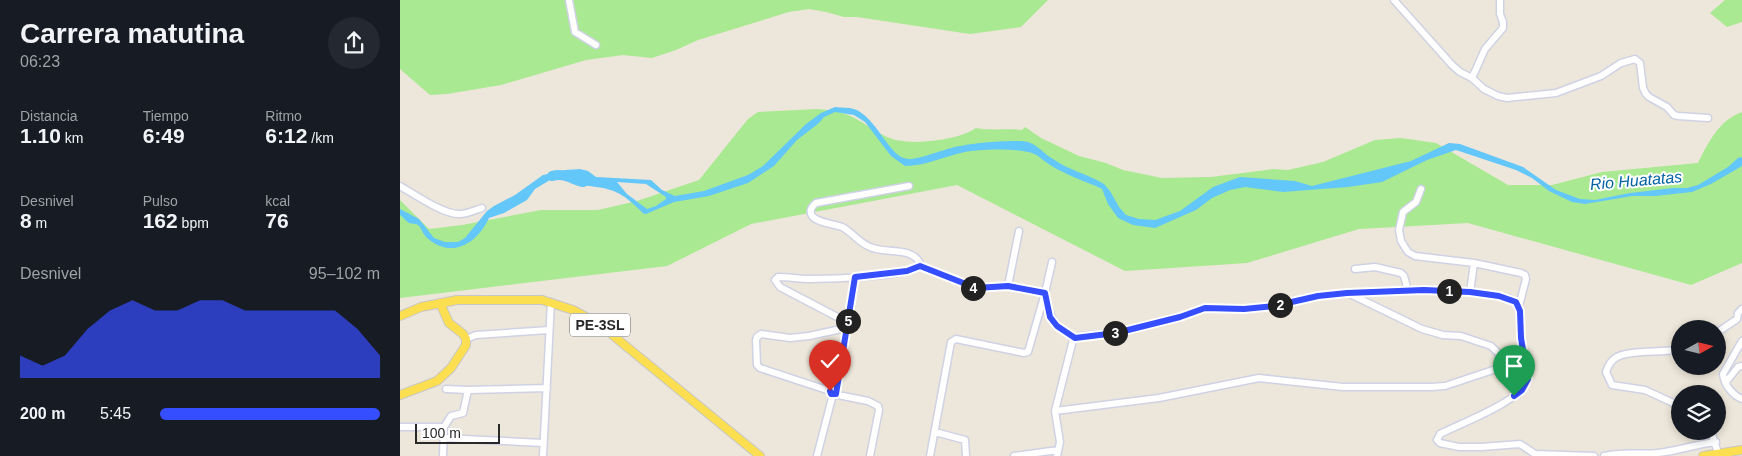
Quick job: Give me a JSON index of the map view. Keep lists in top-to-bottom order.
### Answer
{
  "streets": {
    "main road": ["PE-3SL"]
  },
  "water": ["Rio Huatatas"],
  "scale_bar": "100 m",
  "north": "right",
  "page": {
    "heading": ["Carrera matutina", "06:23"],
    "stats": [
      ["Distancia", "1.10 km"],
      ["Tiempo", "6:49"],
      ["Ritmo", "6:12 /km"],
      ["Desnivel", "8 m"],
      ["Pulso", "162 bpm"],
      ["kcal", "76"]
    ],
    "chart": ["Desnivel", "95–102 m"],
    "pins": [
      "4",
      "1",
      "2",
      "5",
      "3"
    ],
    "list": [
      {
        "name": "200 m",
        "note": "5:45"
      }
    ],
    "scale": "100 m"
  }
}
